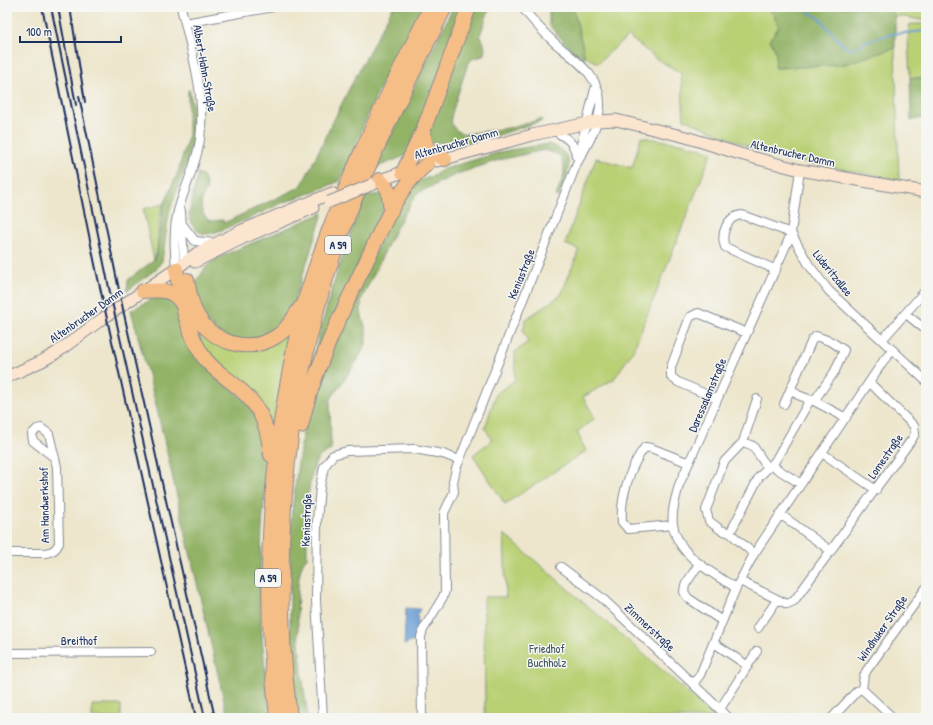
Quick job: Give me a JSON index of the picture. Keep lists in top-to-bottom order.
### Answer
{
  "streets": {
    "highway": ["A 59"],
    "main road": ["Altenbrucher Damm"],
    "street": [
      "Albert-Hahn-Straße",
      "Lüderitzallee",
      "Keniastraße",
      "Daressalamstraße",
      "Lomestraße",
      "Am Handwerkshof",
      "Zimmerstraße",
      "Windhuker Straße",
      "Breithof"
    ]
  },
  "crossings": [
    ["Albert-Hahn-Straße", "Altenbrucher Damm"],
    ["Altenbrucher Damm", "Keniastraße"],
    ["Lüderitzallee", "Daressalamstraße"]
  ],
  "parks": ["Friedhof Buchholz"],
  "scale_bar": "100 m"
}
